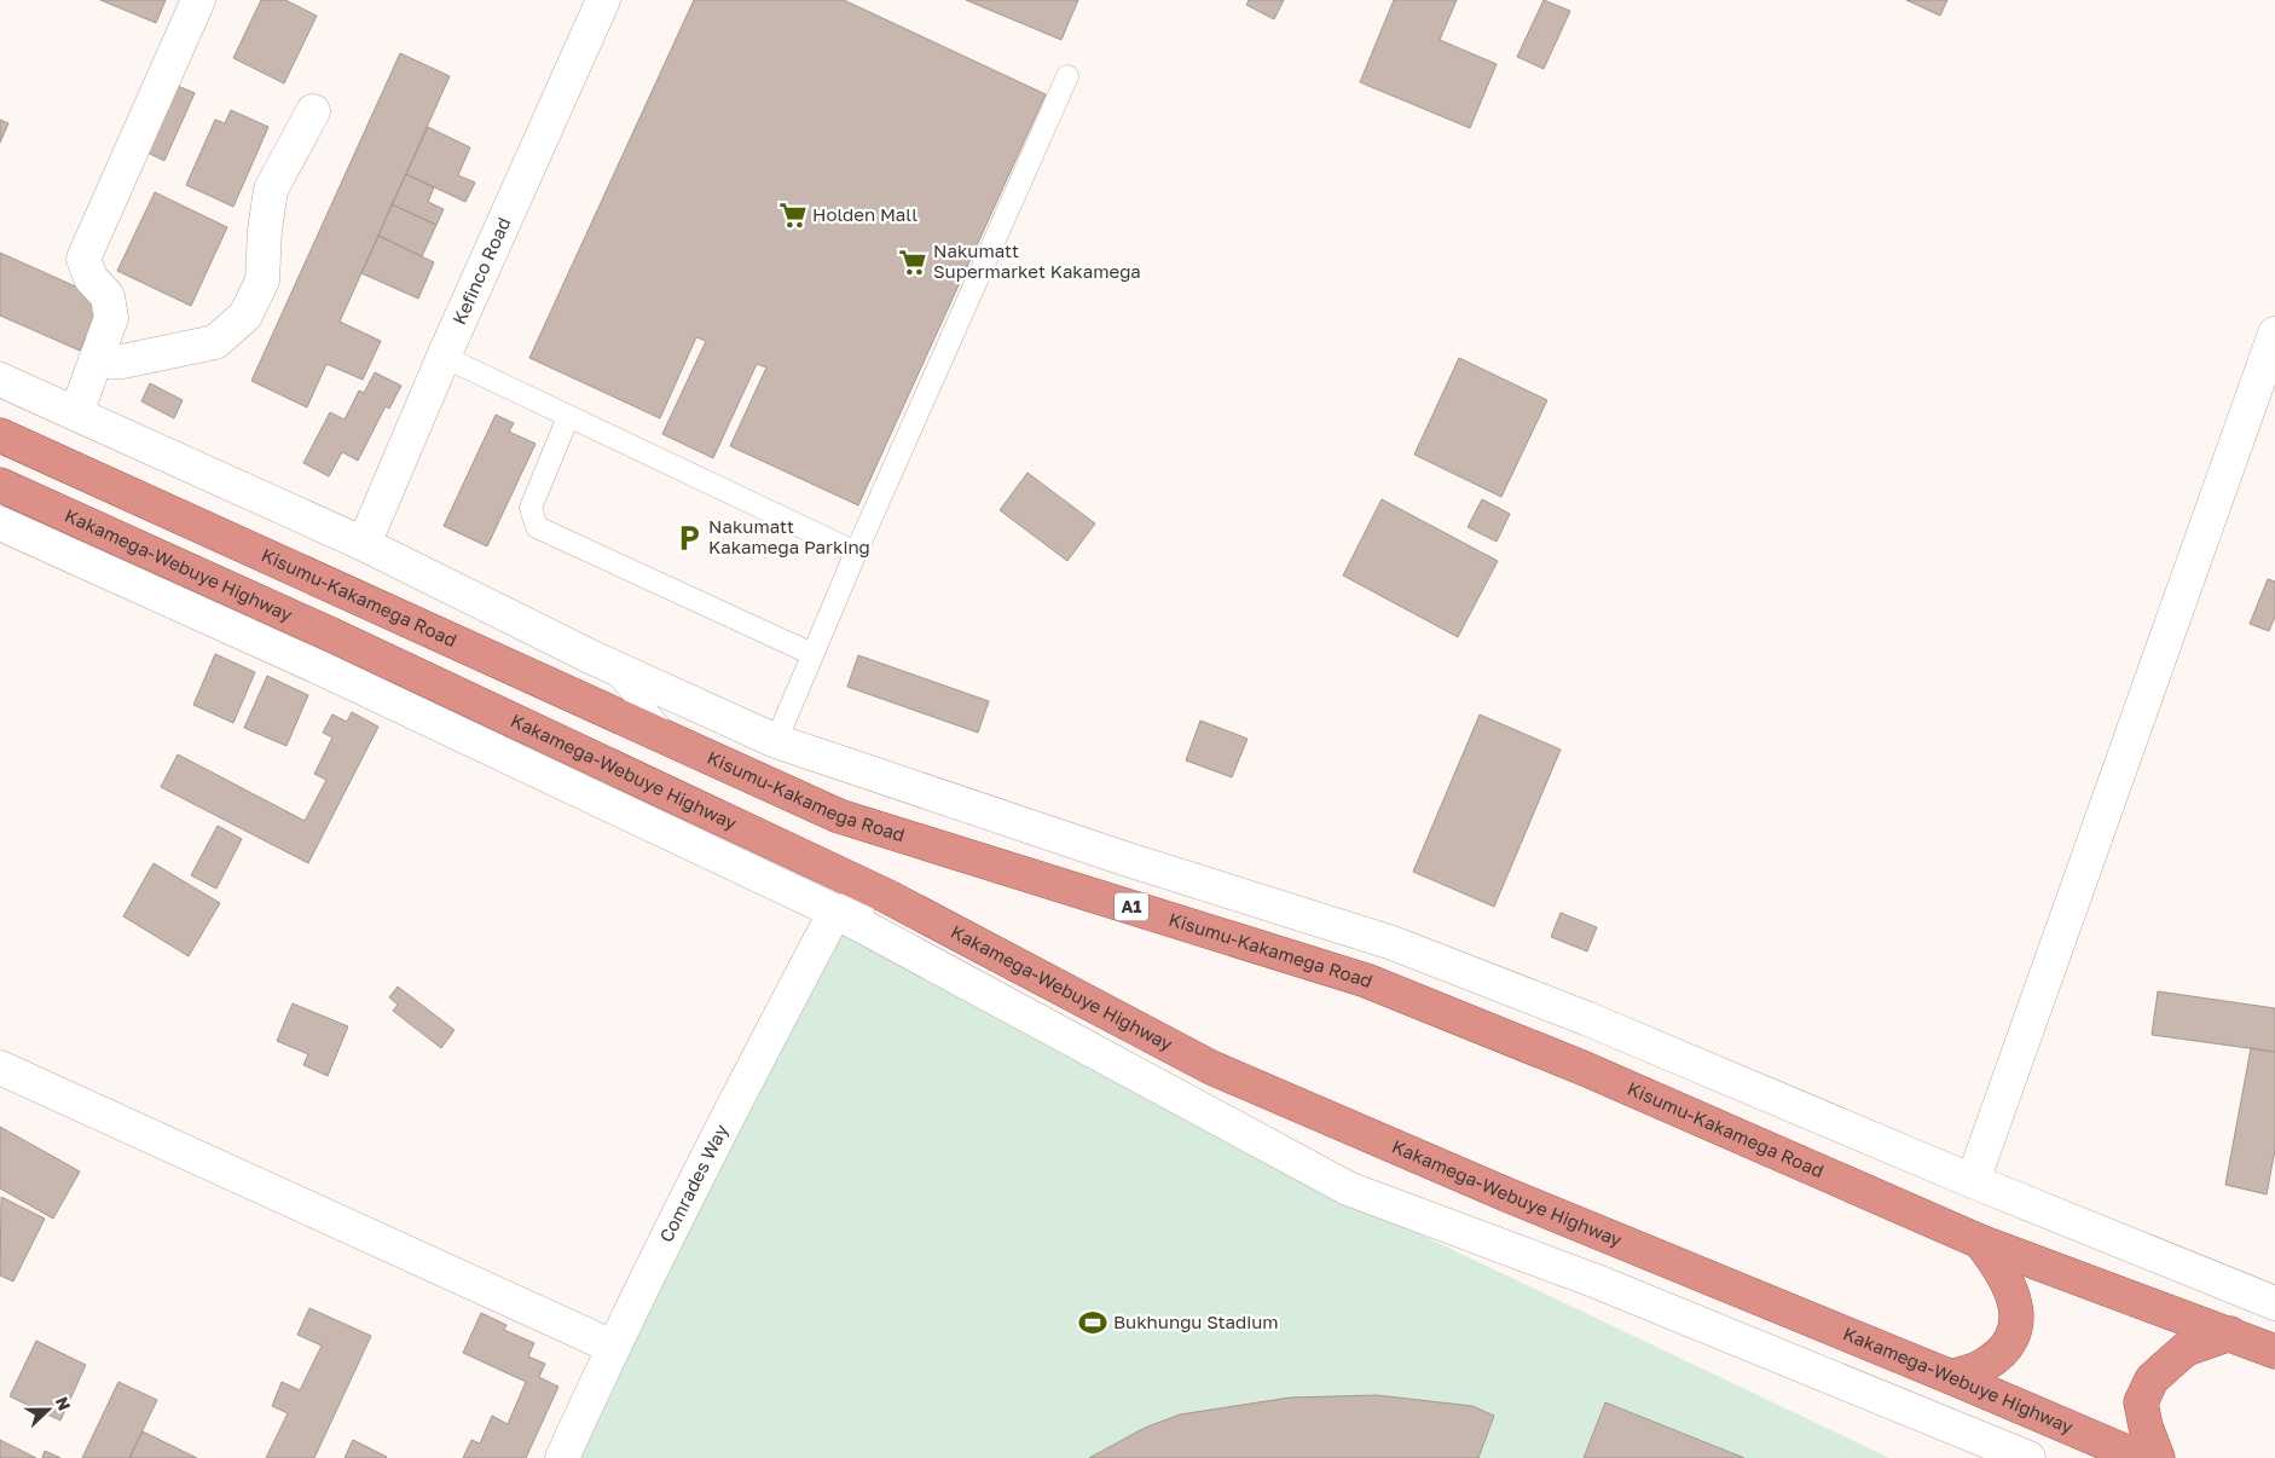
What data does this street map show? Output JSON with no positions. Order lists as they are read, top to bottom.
{
  "streets": {
    "highway": ["Kakamega-Webuye Highway", "Kisumu-Kakamega Road", "A1"],
    "street": ["Kefinco Road", "Comrades Way"]
  },
  "places": {
    "supermarket": ["Holden Mall", "Nakumatt Supermarket Kakamega"],
    "parking": ["Nakumatt Kakamega Parking"],
    "sports": ["Bukhungu Stadium"]
  },
  "north": "right"
}
